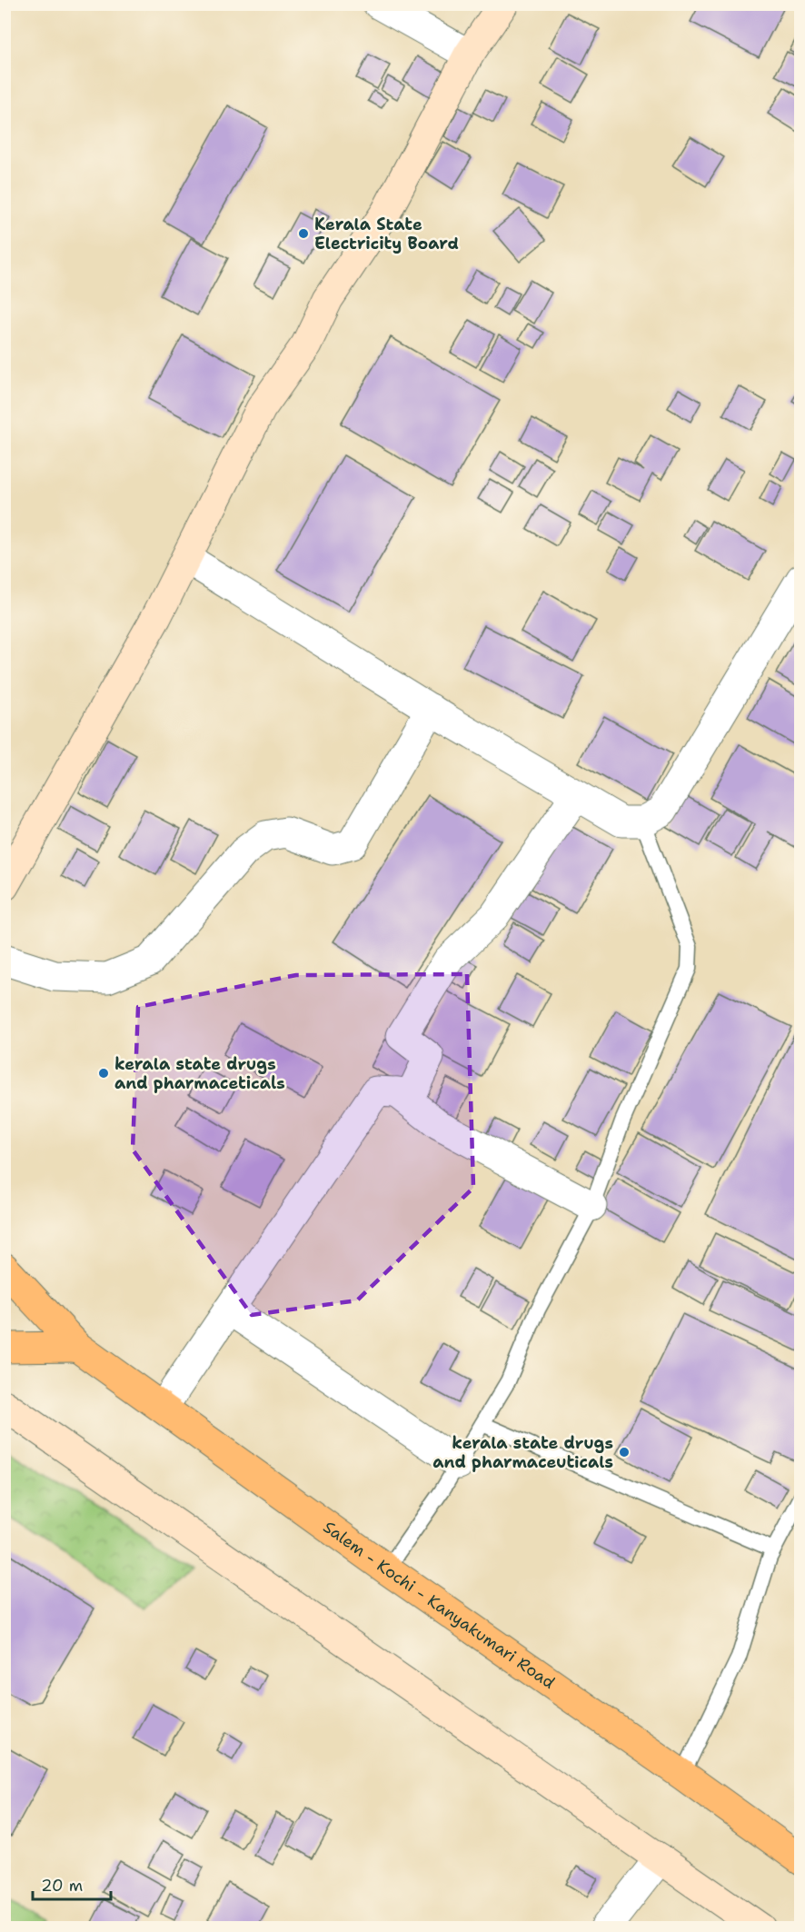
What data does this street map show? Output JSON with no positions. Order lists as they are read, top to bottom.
{
  "streets": {
    "highway": ["Salem - Kochi - Kanyakumari Road"]
  },
  "places": ["Kerala State Electricity Board", "kerala state drugs and pharmaceticals", "kerala state drugs and pharmaceuticals"],
  "scale_bar": "20 m"
}
